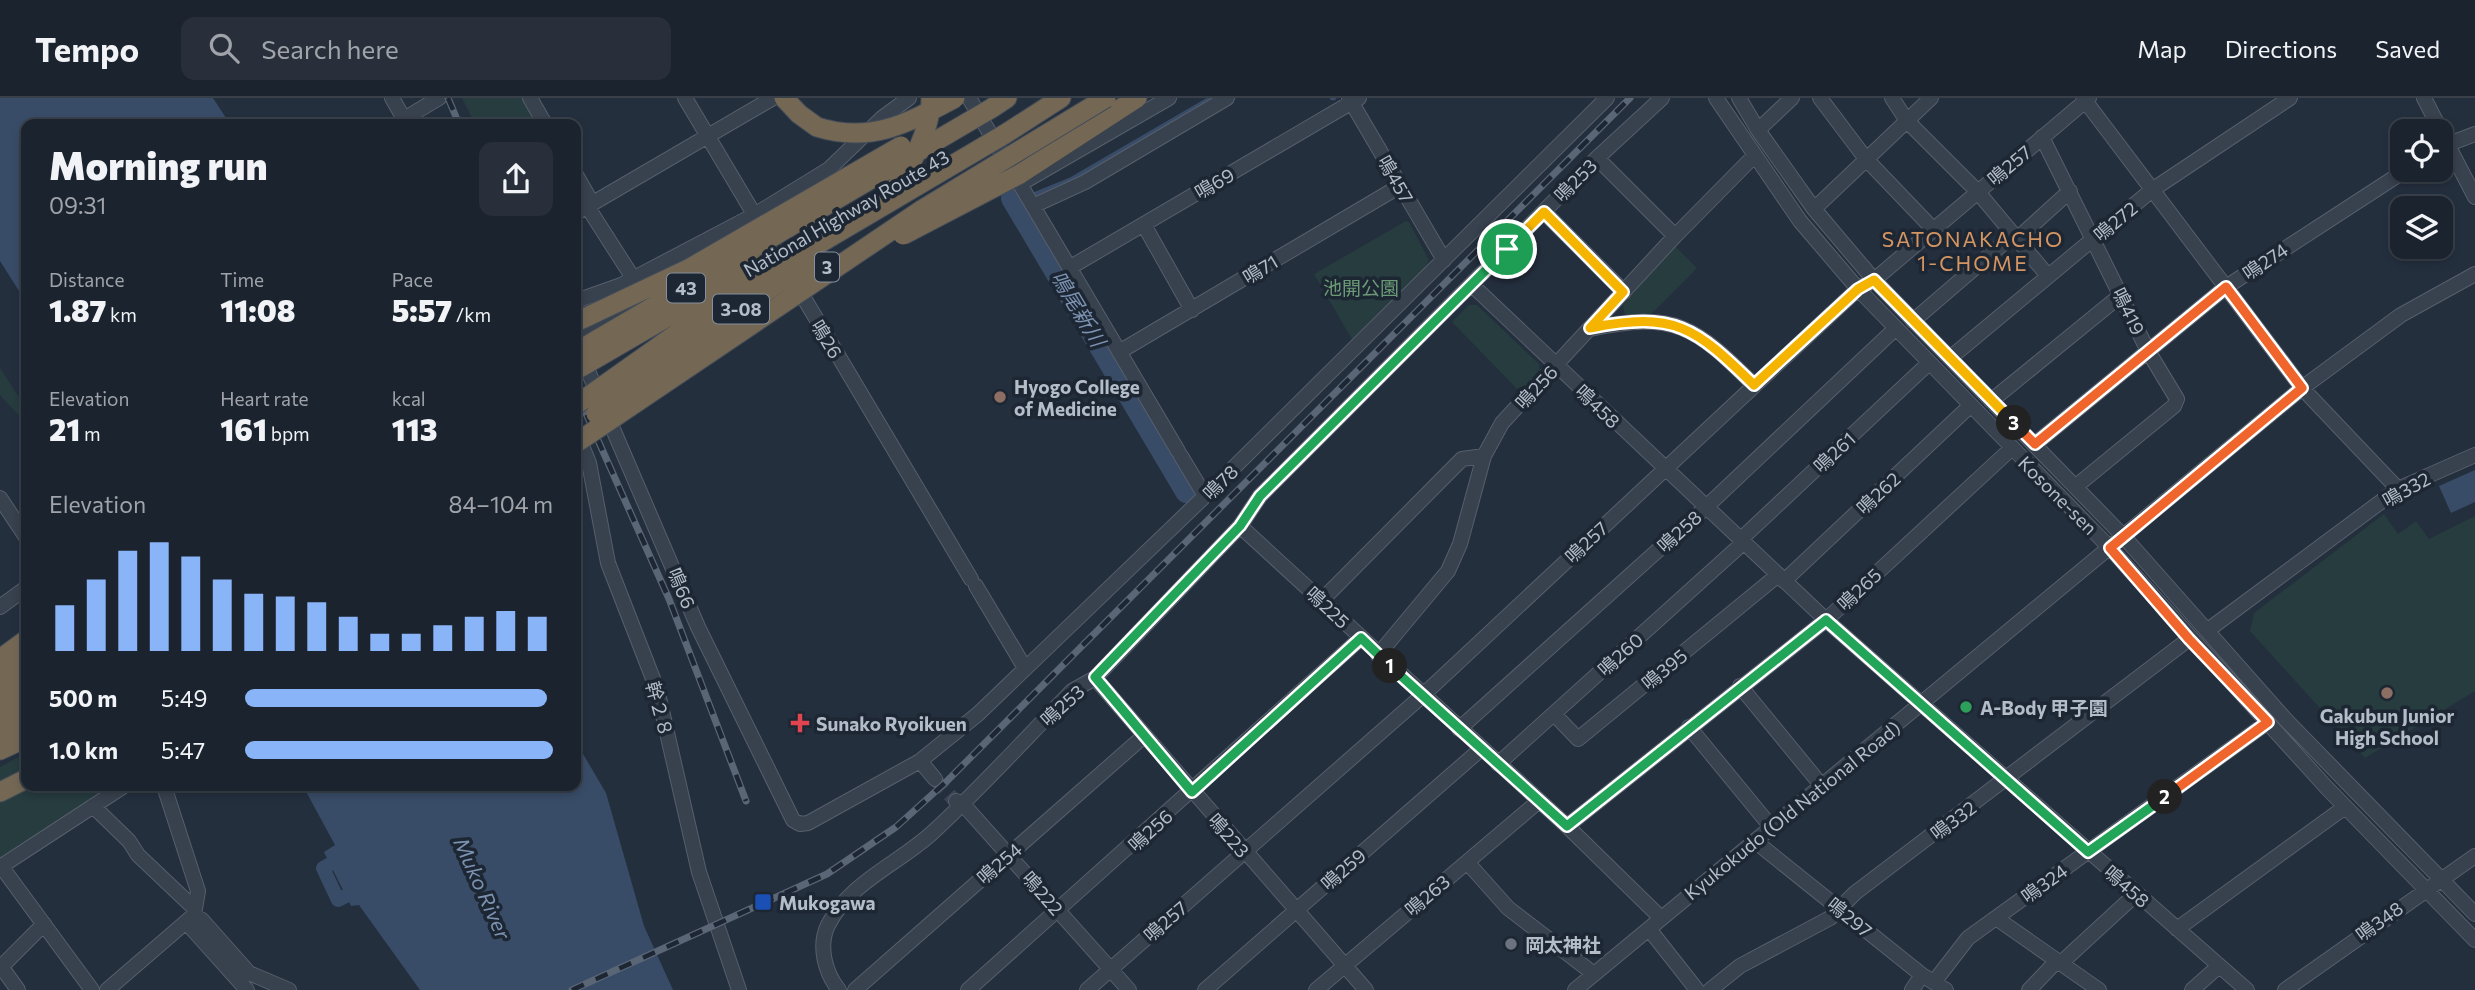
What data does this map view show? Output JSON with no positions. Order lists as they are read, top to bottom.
{
  "streets": {
    "highway": [
      "National Highway Route 43",
      "3",
      "43",
      "3-08"
    ],
    "street": [
      "鳴257",
      "鳴457",
      "鳴253",
      "鳴69",
      "鳴272",
      "鳴274",
      "鳴71",
      "鳴419",
      "鳴26",
      "鳴256",
      "鳴458",
      "鳴261",
      "鳴78",
      "鳴332",
      "鳴262",
      "Kosone-sen",
      "鳴258",
      "鳴66",
      "鳴265",
      "鳴225",
      "鳴260",
      "鳴395",
      "幹２８",
      "Kyukokudo (Old National Road)",
      "鳴223",
      "鳴254",
      "鳴259",
      "鳴324",
      "鳴222",
      "鳴263",
      "鳴297",
      "鳴348"
    ]
  },
  "crossings": [
    ["鳴257", "鳴419"],
    ["鳴257", "鳴458"],
    ["鳴257", "Kosone-sen"],
    ["鳴257", "鳴225"],
    ["鳴257", "鳴223"],
    ["鳴257", "鳴222"],
    ["鳴457", "鳴69"],
    ["鳴457", "鳴71"],
    ["鳴457", "鳴78"],
    ["鳴253", "鳴458"],
    ["鳴253", "鳴225"],
    ["鳴253", "鳴223"],
    ["鳴253", "鳴222"],
    ["鳴272", "鳴419"],
    ["鳴272", "Kosone-sen"],
    ["鳴274", "鳴419"],
    ["鳴274", "Kosone-sen"],
    ["3", "鳴26"],
    ["鳴419", "Kosone-sen"],
    ["鳴26", "鳴78"],
    ["鳴256", "鳴458"],
    ["鳴256", "Kosone-sen"],
    ["鳴256", "鳴225"],
    ["鳴256", "鳴223"],
    ["鳴256", "鳴222"],
    ["鳴458", "鳴261"],
    ["鳴458", "鳴332"],
    ["鳴458", "鳴262"],
    ["鳴458", "鳴258"],
    ["鳴458", "鳴265"],
    ["鳴458", "鳴260"],
    ["鳴458", "鳴395"],
    ["鳴458", "Kyukokudo (Old National Road)"],
    ["鳴458", "鳴324"],
    ["鳴261", "Kosone-sen"],
    ["鳴261", "鳴260"],
    ["鳴78", "鳴66"],
    ["鳴332", "Kosone-sen"],
    ["鳴332", "鳴297"],
    ["鳴262", "Kosone-sen"],
    ["鳴262", "鳴395"],
    ["Kosone-sen", "鳴258"],
    ["Kosone-sen", "鳴265"],
    ["Kosone-sen", "Kyukokudo (Old National Road)"],
    ["Kosone-sen", "鳴324"],
    ["Kosone-sen", "鳴348"],
    ["鳴258", "鳴225"],
    ["鳴265", "鳴225"],
    ["鳴225", "鳴260"],
    ["鳴225", "Kyukokudo (Old National Road)"],
    ["鳴225", "鳴259"],
    ["鳴225", "鳴263"],
    ["鳴260", "鳴395"],
    ["Kyukokudo (Old National Road)", "鳴297"],
    ["鳴223", "鳴254"],
    ["鳴223", "鳴259"],
    ["鳴223", "鳴263"],
    ["鳴254", "鳴222"],
    ["鳴324", "鳴297"]
  ],
  "districts": ["SATONAKACHO 1-CHOME"],
  "water": ["鳴尾新川", "Muko River"],
  "parks": ["池開公園"],
  "places": {
    "other": [
      "Hyogo College of Medicine",
      "Gakubun Junior High School",
      "A-Body 甲子園",
      "岡太神社"
    ],
    "health": ["Sunako Ryoikuen"],
    "transit": ["Mukogawa"]
  },
  "page": {
    "header": "Tempo",
    "search": "Search here",
    "nav": ["Map", "Directions", "Saved"],
    "heading": ["Morning run", "09:31"],
    "stats": [
      ["Distance", "1.87 km"],
      ["Time", "11:08"],
      ["Pace", "5:57 /km"],
      ["Elevation", "21 m"],
      ["Heart rate", "161 bpm"],
      ["kcal", "113"]
    ],
    "pins": ["3", "1", "2"],
    "chart": ["Elevation", "84–104 m"],
    "list": [
      {
        "name": "500 m",
        "note": "5:49"
      },
      {
        "name": "1.0 km",
        "note": "5:47"
      }
    ]
  }
}
